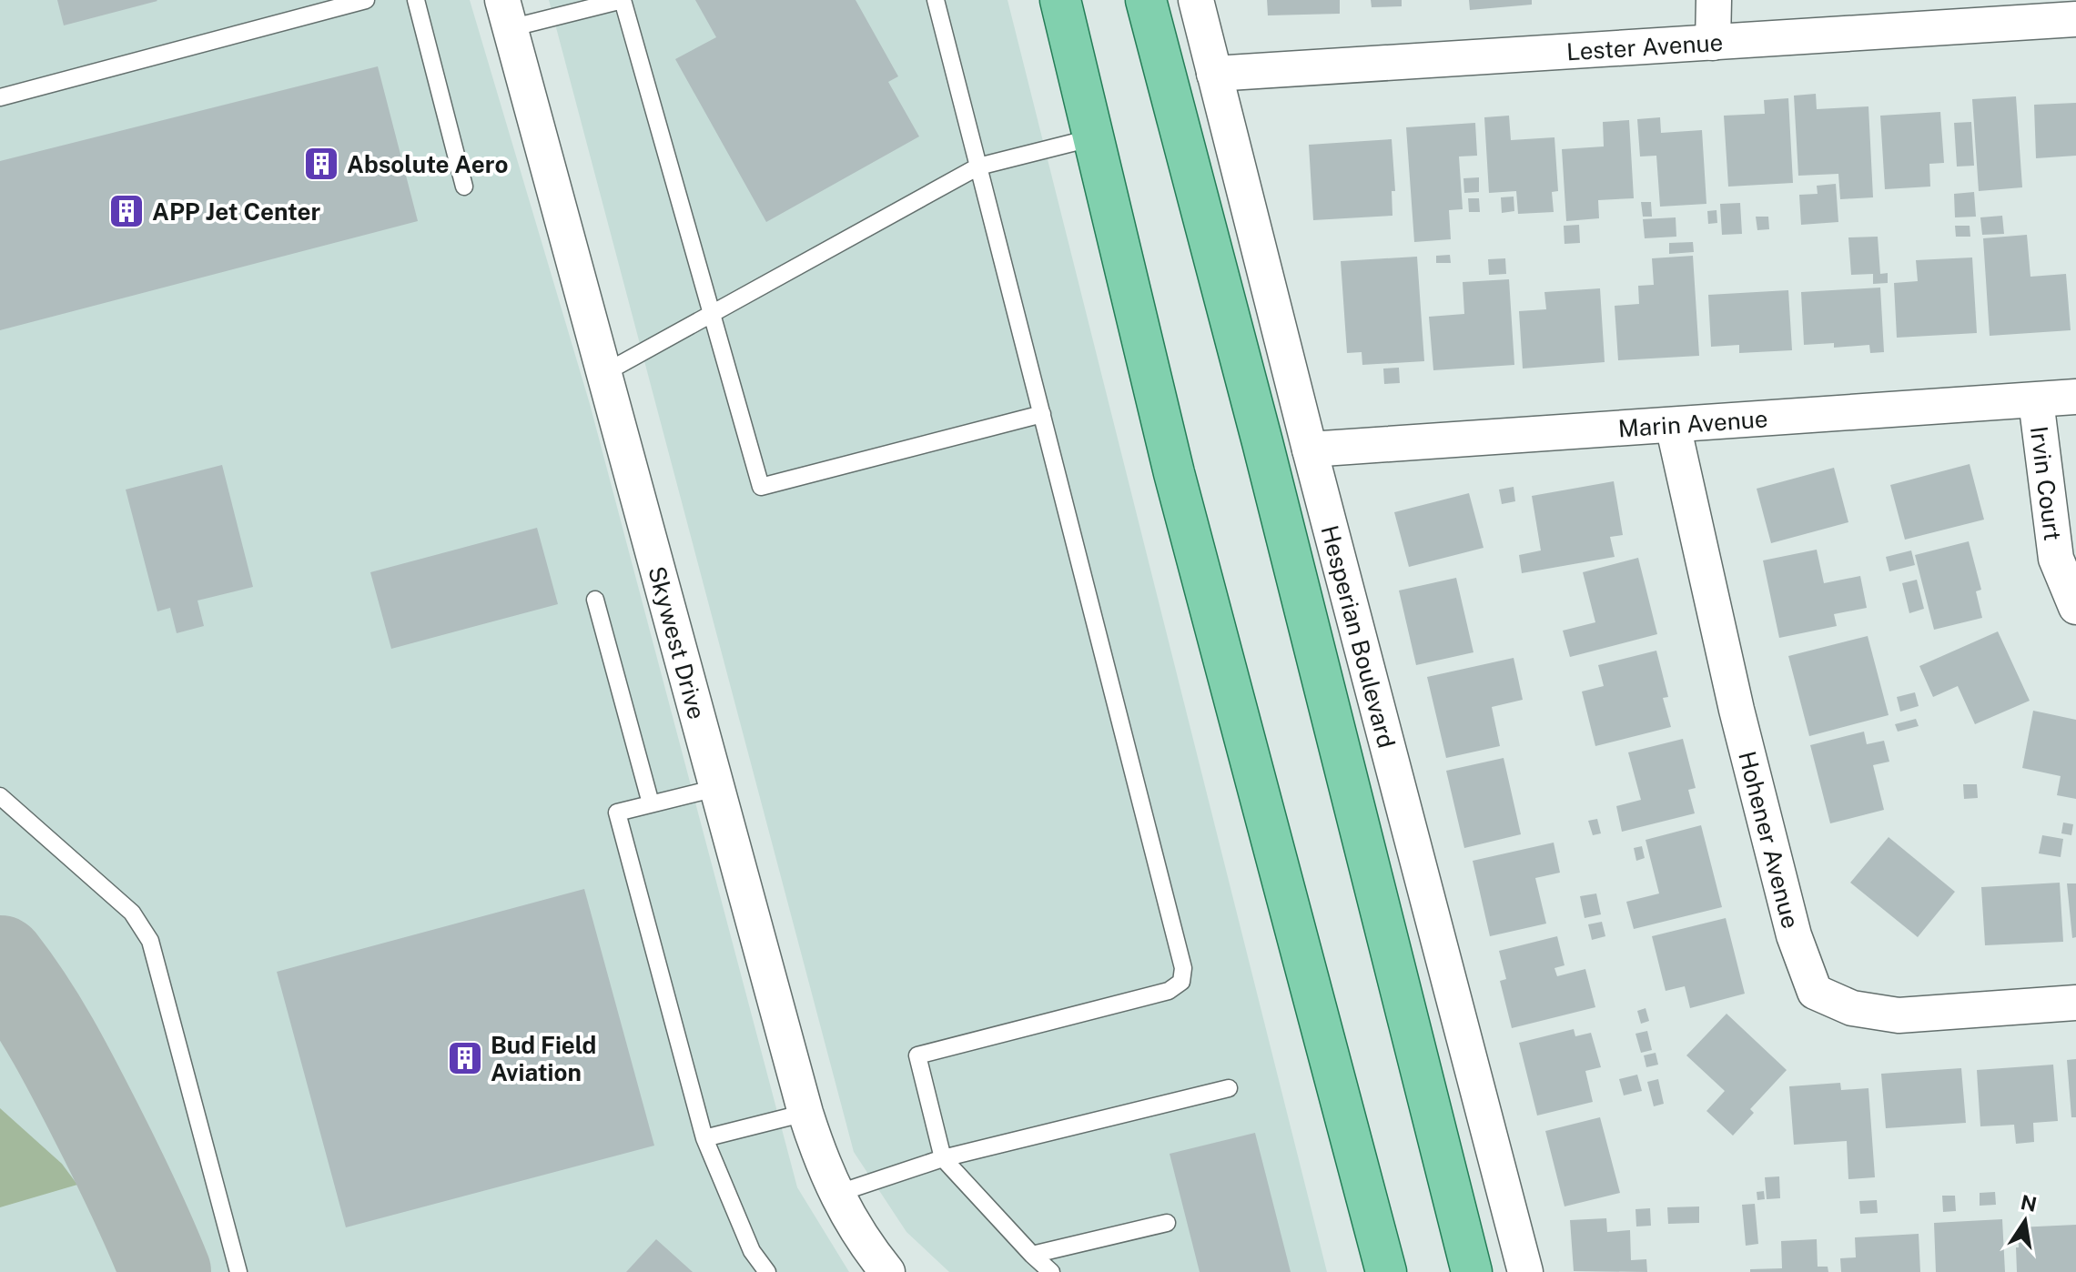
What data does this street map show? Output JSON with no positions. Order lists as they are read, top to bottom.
{
  "streets": {
    "main road": ["Hesperian Boulevard"],
    "street": [
      "Lester Avenue",
      "Marin Avenue",
      "Irvin Court",
      "Skywest Drive",
      "Hohener Avenue"
    ]
  },
  "crossings": [
    ["Lester Avenue", "Hesperian Boulevard"],
    ["Marin Avenue", "Irvin Court"],
    ["Marin Avenue", "Hesperian Boulevard"],
    ["Marin Avenue", "Hohener Avenue"]
  ],
  "places": {
    "building": ["Absolute Aero", "APP Jet Center", "Bud Field Aviation"]
  },
  "north": "top"
}
